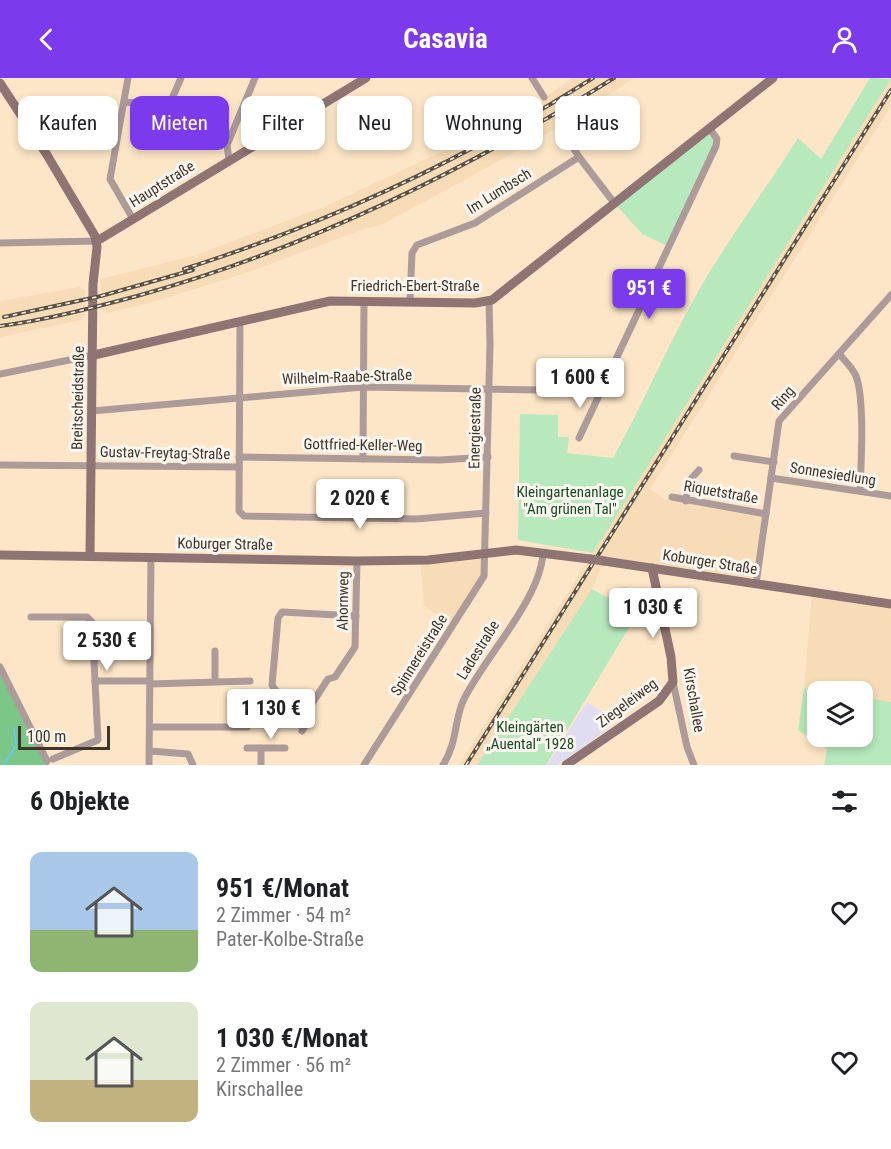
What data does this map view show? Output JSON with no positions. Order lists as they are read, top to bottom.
{
  "streets": {
    "main road": [
      "Hauptstraße",
      "Friedrich-Ebert-Straße",
      "Breitscheidstraße",
      "Koburger Straße",
      "Kirschallee",
      "Ziegeleiweg"
    ],
    "street": [
      "Im Lumbsch",
      "Wilhelm-Raabe-Straße",
      "Ring",
      "Energiestraße",
      "Gottfried-Keller-Weg",
      "Gustav-Freytag-Straße",
      "Sonnesiedlung",
      "Riquetstraße",
      "Ahornweg",
      "Ladestraße",
      "Spinnereistraße"
    ]
  },
  "crossings": [
    ["Hauptstraße", "Breitscheidstraße"],
    ["Im Lumbsch", "Friedrich-Ebert-Straße"],
    ["Friedrich-Ebert-Straße", "Breitscheidstraße"],
    ["Friedrich-Ebert-Straße", "Energiestraße"],
    ["Wilhelm-Raabe-Straße", "Breitscheidstraße"],
    ["Wilhelm-Raabe-Straße", "Energiestraße"],
    ["Breitscheidstraße", "Gustav-Freytag-Straße"],
    ["Breitscheidstraße", "Koburger Straße"],
    ["Ring", "Sonnesiedlung"],
    ["Ring", "Riquetstraße"],
    ["Ring", "Koburger Straße"],
    ["Energiestraße", "Gottfried-Keller-Weg"],
    ["Energiestraße", "Koburger Straße"],
    ["Energiestraße", "Spinnereistraße"],
    ["Koburger Straße", "Ahornweg"],
    ["Koburger Straße", "Ladestraße"],
    ["Koburger Straße", "Spinnereistraße"],
    ["Koburger Straße", "Kirschallee"],
    ["Kirschallee", "Ziegeleiweg"]
  ],
  "parks": ["Kleingartenanlage \"Am grünen Tal\"", "Kleingärten „Auental“ 1928"],
  "scale_bar": "100 m",
  "page": {
    "header": "Casavia",
    "chip": [
      "Kaufen",
      "Mieten",
      "Filter",
      "Neu",
      "Wohnung",
      "Haus"
    ],
    "price": [
      "951 €",
      "1 600 €",
      "2 020 €",
      "1 030 €",
      "2 530 €",
      "1 130 €"
    ],
    "scale": "100 m",
    "heading": "6 Objekte",
    "list": [
      {
        "name": "951 €/Monat",
        "note": "2 Zimmer · 54 m² · Pater-Kolbe-Straße"
      },
      {
        "name": "1 030 €/Monat",
        "note": "2 Zimmer · 56 m² · Kirschallee"
      }
    ]
  }
}
